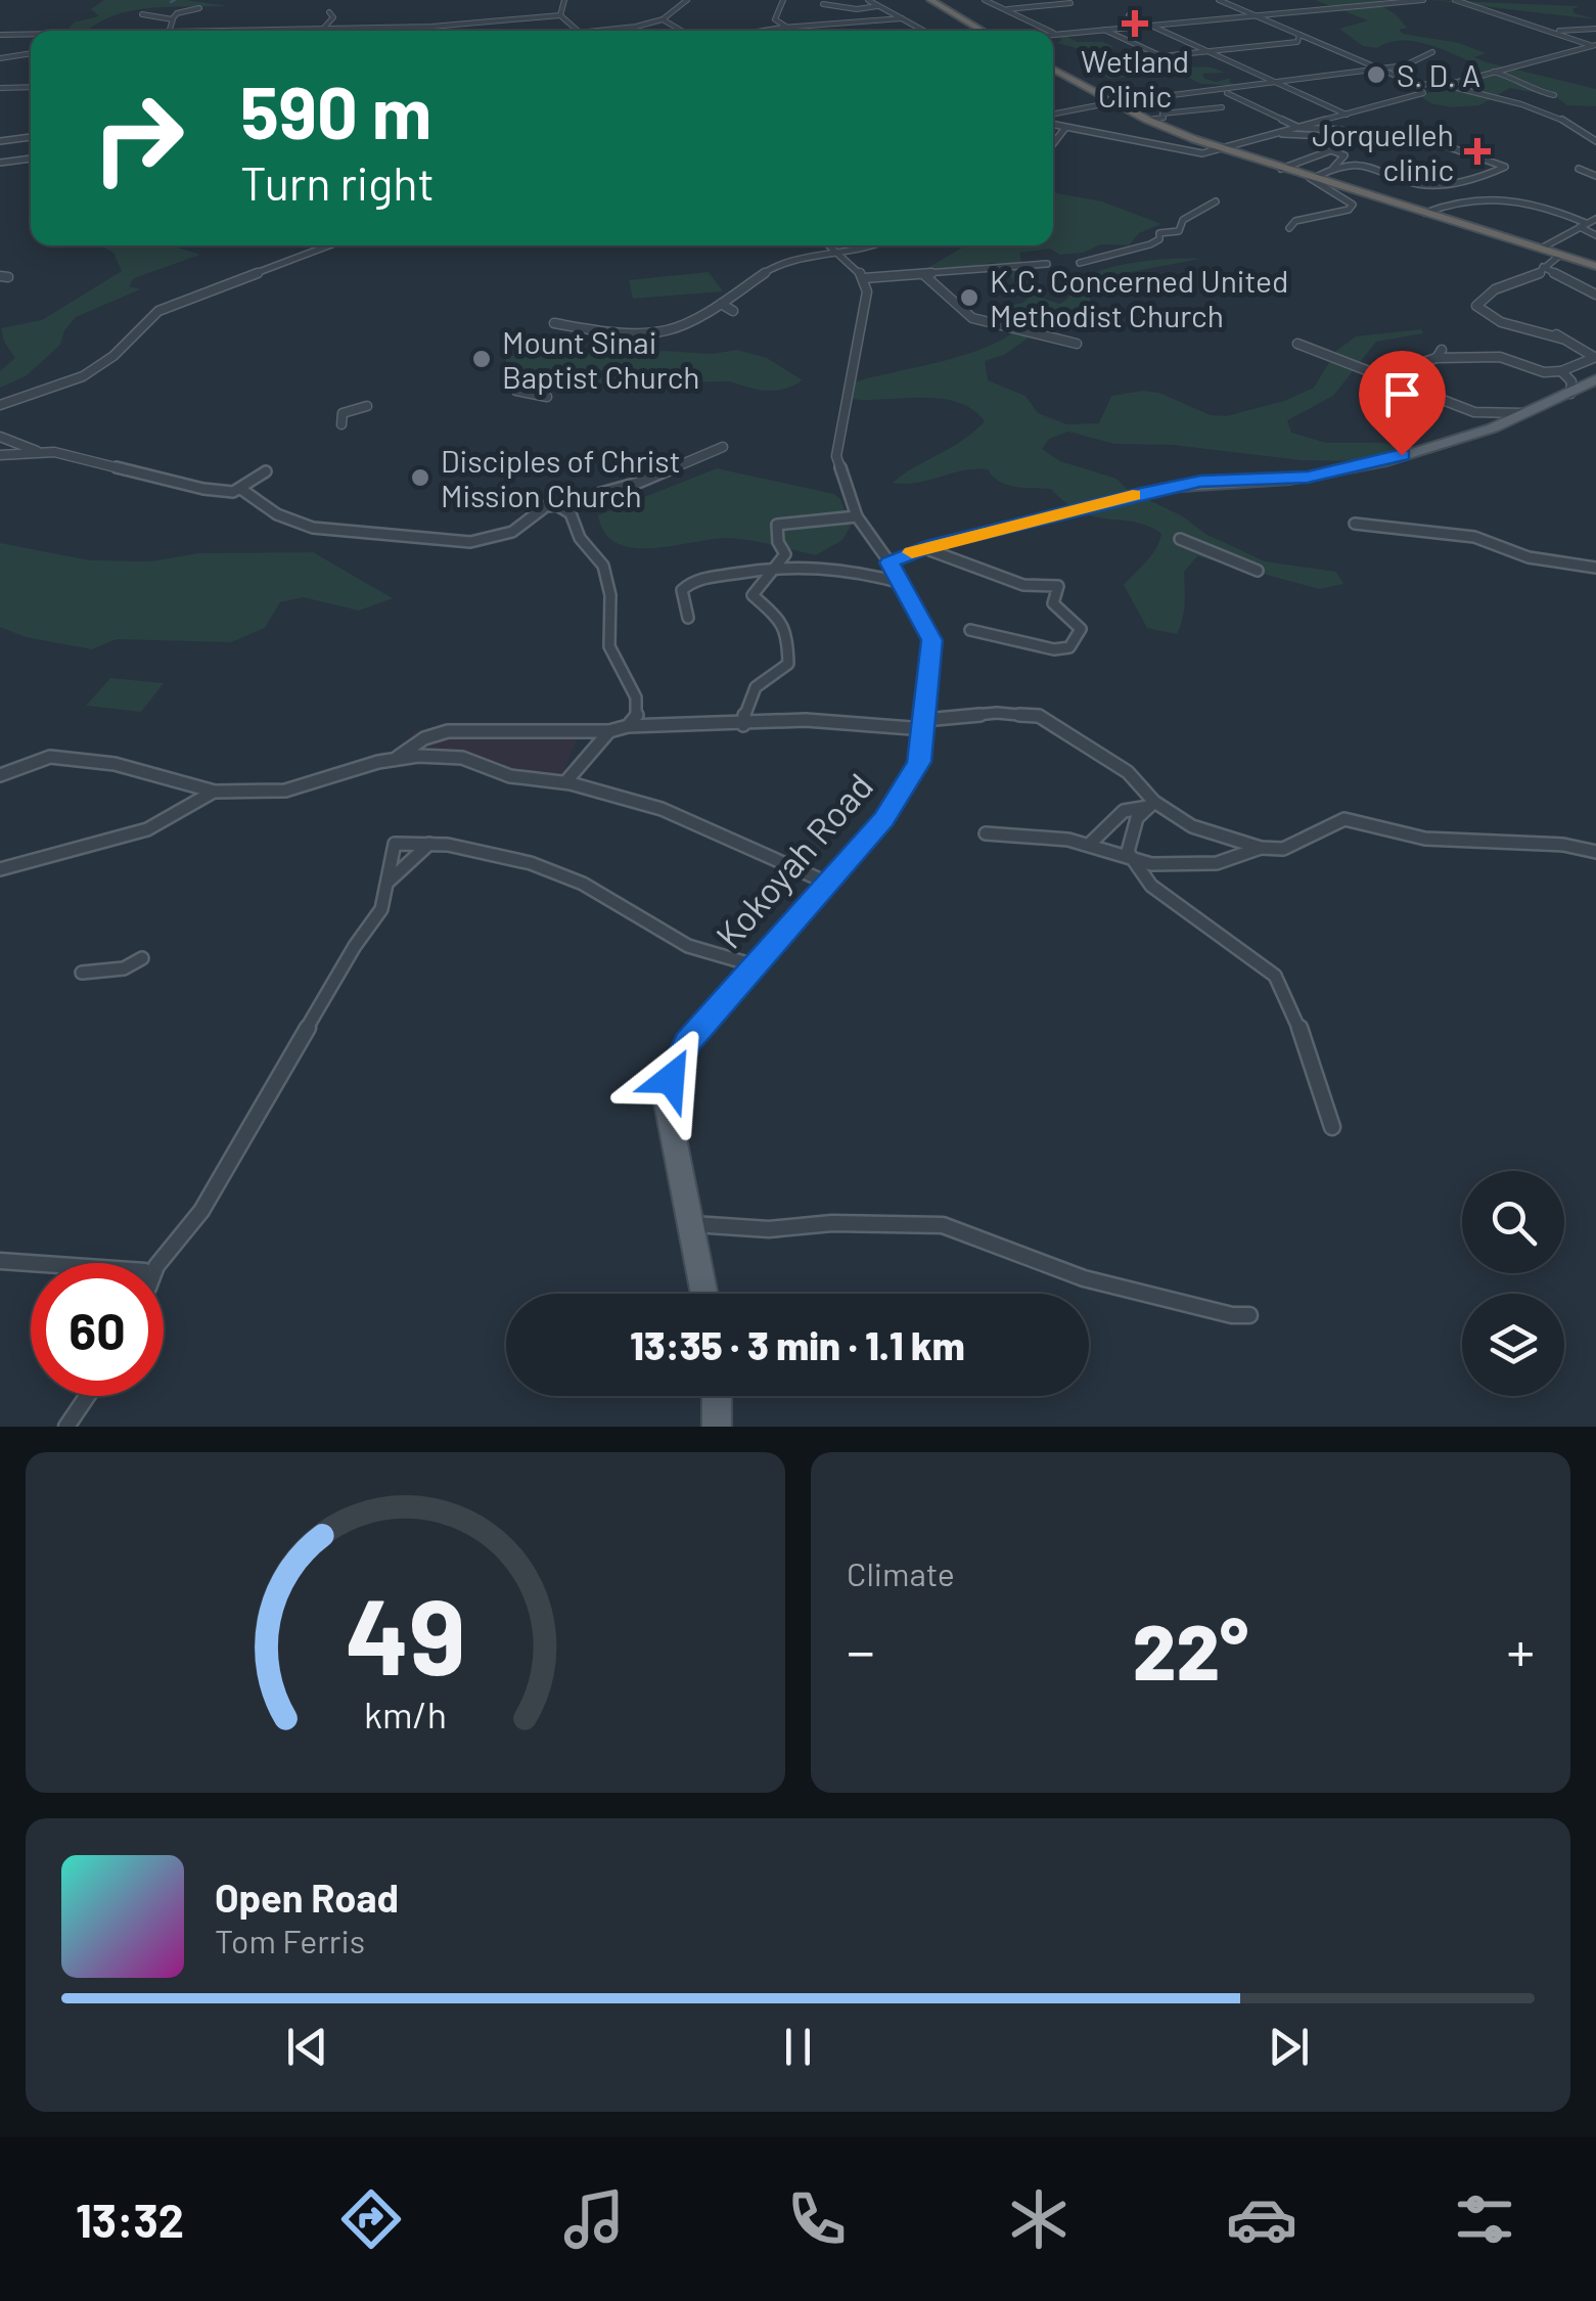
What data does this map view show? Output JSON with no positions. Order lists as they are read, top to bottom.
{
  "streets": {
    "main road": ["Kokoyah Road"]
  },
  "places": {
    "health": ["Wetland Clinic", "Jorquelleh clinic"],
    "other": [
      "S. D. A",
      "K.C. Concerned United Methodist Church",
      "Mount Sinai Baptist Church",
      "Disciples of Christ Mission Church"
    ]
  },
  "page": {
    "turn": ["590 m", "Turn right"],
    "limit": "60",
    "trip": "13:35 · 3 min · 1.1 km",
    "tile": "Climate",
    "heat": ["−", "22°", "+"],
    "song": ["Open Road", "Tom Ferris"],
    "tabs": "13:32",
    "gauge": ["49", "km/h"]
  }
}
